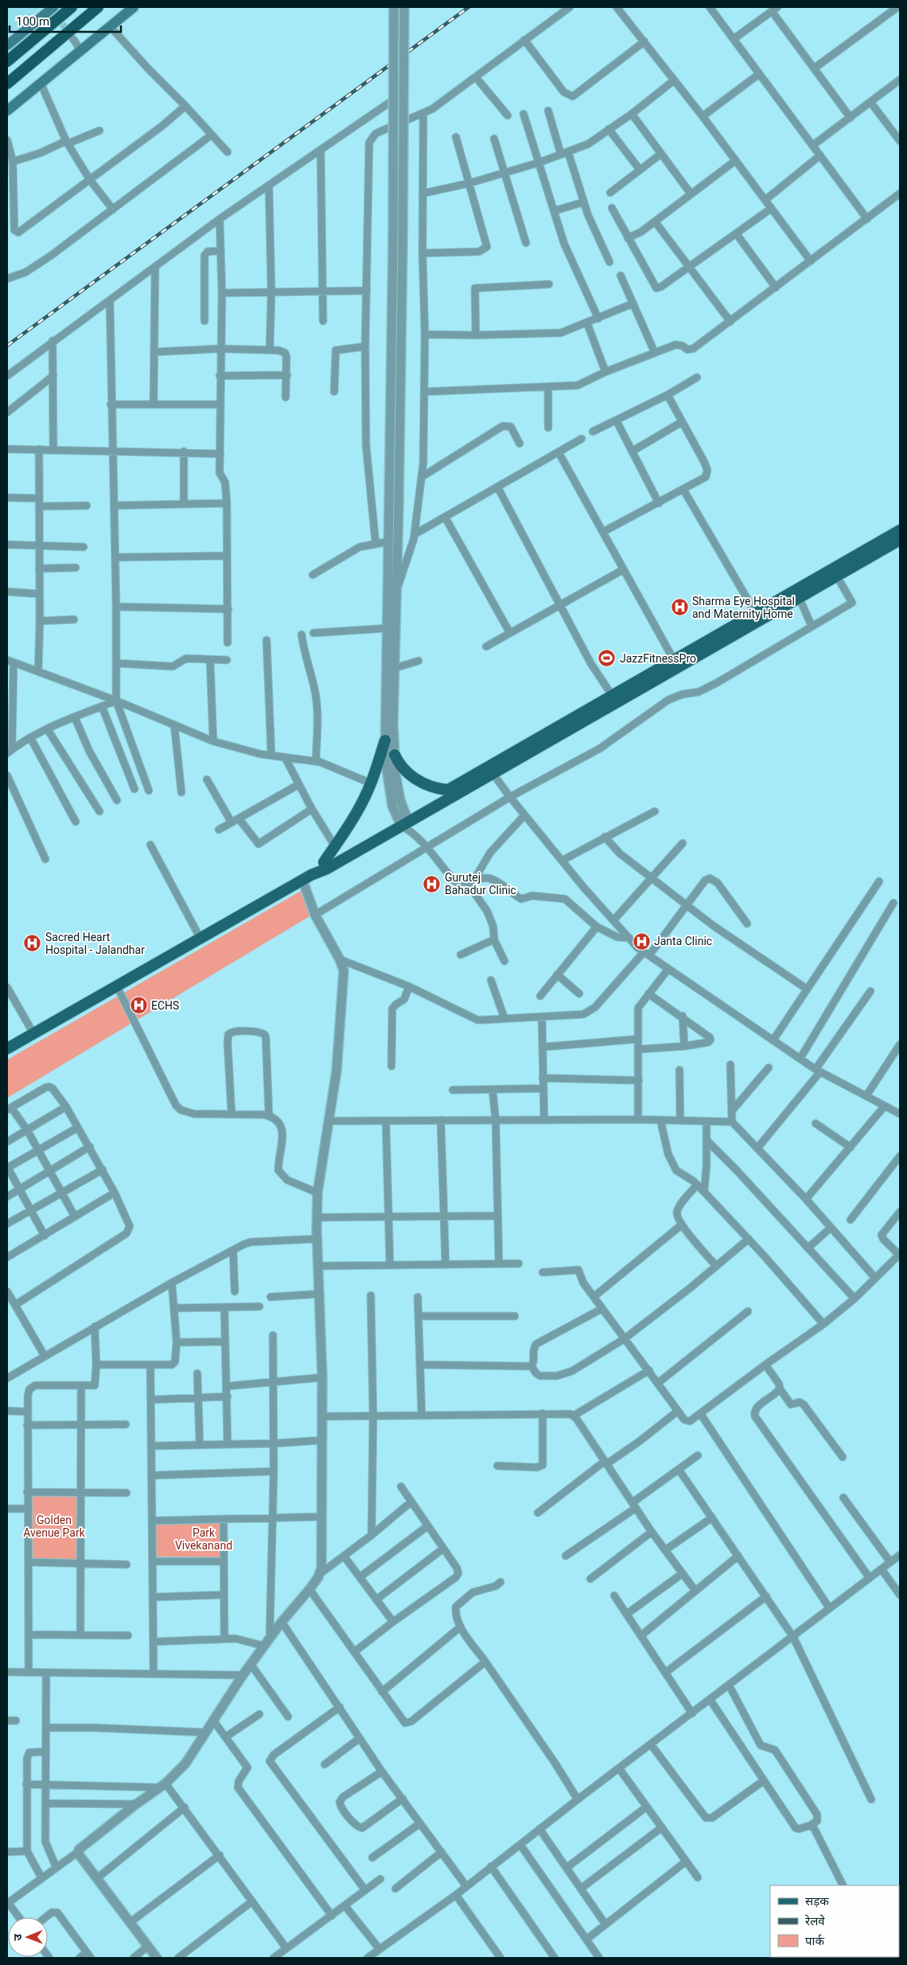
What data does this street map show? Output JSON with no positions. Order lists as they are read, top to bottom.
{
  "parks": ["Golden Avenue Park", "Park Vivekanand"],
  "places": {
    "hospital": [
      "Sharma Eye Hospital and Maternity Home",
      "Gurutej Bahadur Clinic",
      "Janta Clinic",
      "Sacred Heart Hospital - Jalandhar",
      "ECHS"
    ],
    "sports": ["JazzFitnessPro"]
  },
  "legend": ["सड़क", "रेलवे", "पार्क"],
  "scale_bar": "100 m",
  "north": "left"
}
